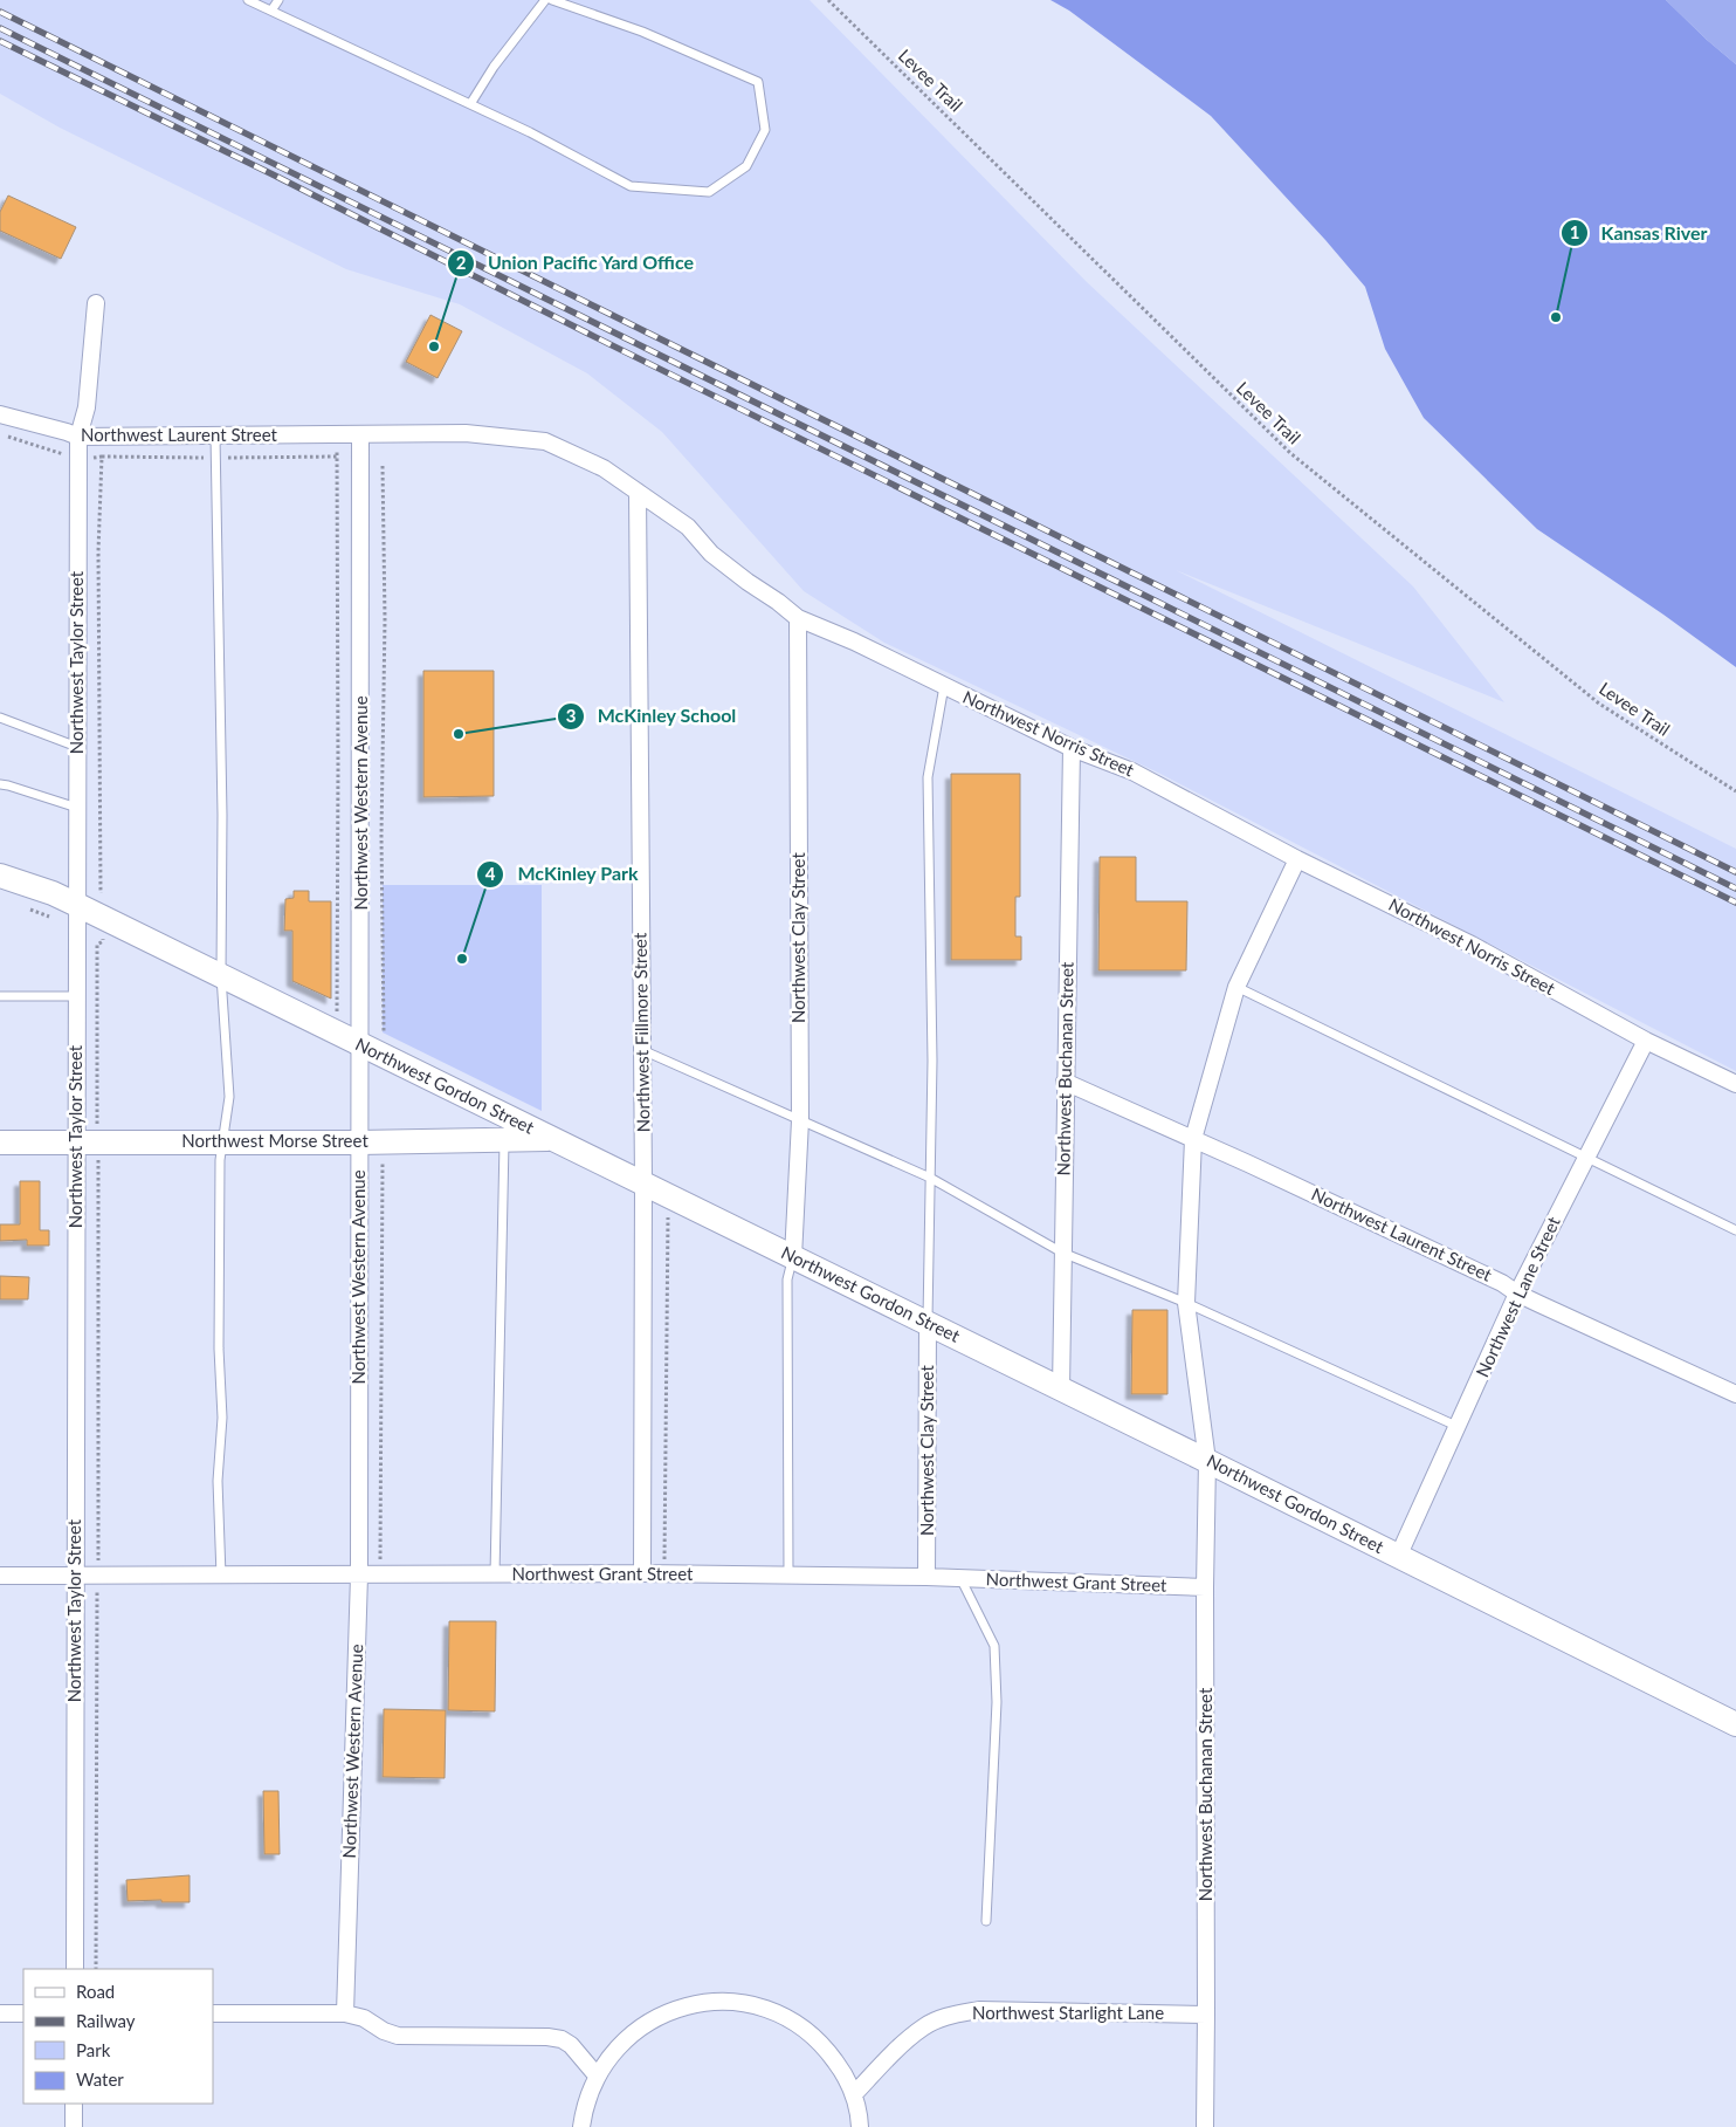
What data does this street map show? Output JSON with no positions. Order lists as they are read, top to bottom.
{
  "streets": {
    "main road": ["Northwest Gordon Street", "Northwest Morse Street"],
    "street": [
      "Northwest Laurent Street",
      "Northwest Taylor Street",
      "Northwest Norris Street",
      "Northwest Western Avenue",
      "Northwest Clay Street",
      "Northwest Fillmore Street",
      "Northwest Buchanan Street",
      "Northwest Lane Street",
      "Northwest Grant Street",
      "Northwest Starlight Lane"
    ],
    "path": ["Levee Trail"]
  },
  "crossings": [
    ["Northwest Laurent Street", "Northwest Taylor Street"],
    ["Northwest Laurent Street", "Northwest Norris Street"],
    ["Northwest Laurent Street", "Northwest Western Avenue"],
    ["Northwest Laurent Street", "Northwest Buchanan Street"],
    ["Northwest Laurent Street", "Northwest Lane Street"],
    ["Northwest Taylor Street", "Northwest Gordon Street"],
    ["Northwest Taylor Street", "Northwest Morse Street"],
    ["Northwest Taylor Street", "Northwest Grant Street"],
    ["Northwest Norris Street", "Northwest Western Avenue"],
    ["Northwest Norris Street", "Northwest Clay Street"],
    ["Northwest Norris Street", "Northwest Fillmore Street"],
    ["Northwest Norris Street", "Northwest Buchanan Street"],
    ["Northwest Norris Street", "Northwest Lane Street"],
    ["Northwest Western Avenue", "Northwest Gordon Street"],
    ["Northwest Western Avenue", "Northwest Morse Street"],
    ["Northwest Western Avenue", "Northwest Grant Street"],
    ["Northwest Clay Street", "Northwest Gordon Street"],
    ["Northwest Clay Street", "Northwest Grant Street"],
    ["Northwest Fillmore Street", "Northwest Gordon Street"],
    ["Northwest Fillmore Street", "Northwest Grant Street"],
    ["Northwest Buchanan Street", "Northwest Gordon Street"],
    ["Northwest Buchanan Street", "Northwest Grant Street"],
    ["Northwest Buchanan Street", "Northwest Starlight Lane"],
    ["Northwest Gordon Street", "Northwest Morse Street"],
    ["Northwest Gordon Street", "Northwest Lane Street"]
  ],
  "places": [
    "Kansas River",
    "Union Pacific Yard Office",
    "McKinley School",
    "McKinley Park"
  ],
  "legend": [
    "Road",
    "Railway",
    "Park",
    "Water"
  ]
}
